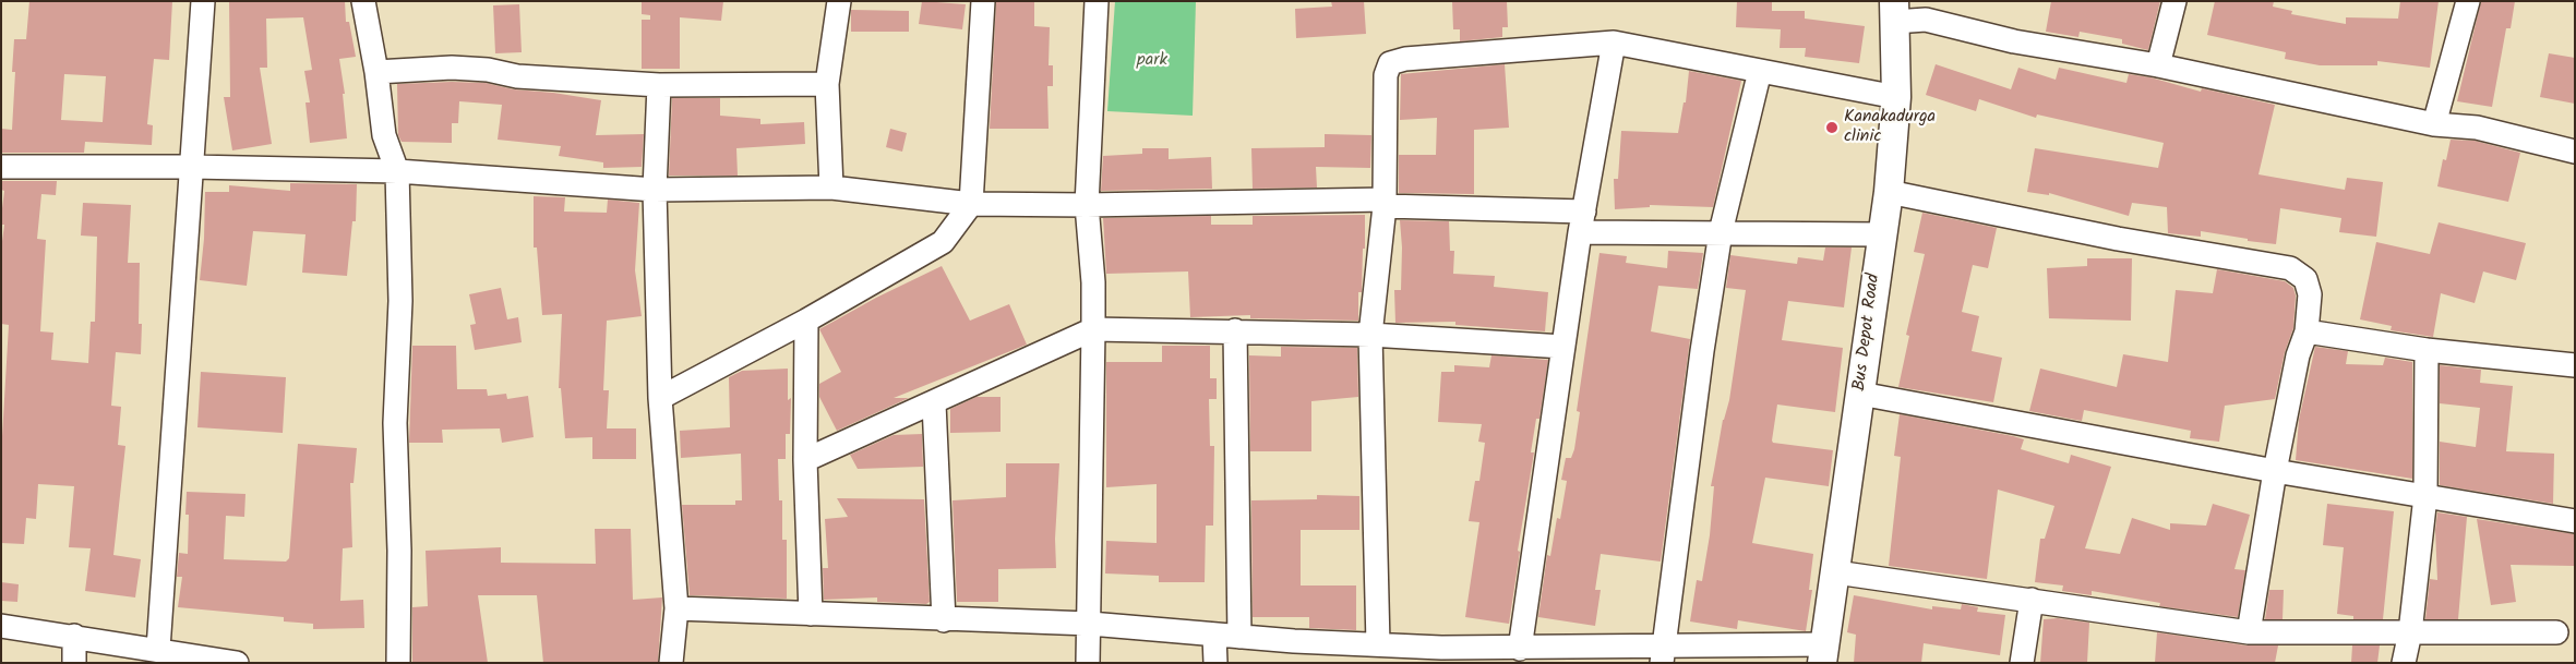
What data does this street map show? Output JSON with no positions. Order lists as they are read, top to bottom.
{
  "streets": {
    "street": ["Bus Depot Road"]
  },
  "parks": ["park"],
  "places": ["Kanakadurga clinic"]
}
